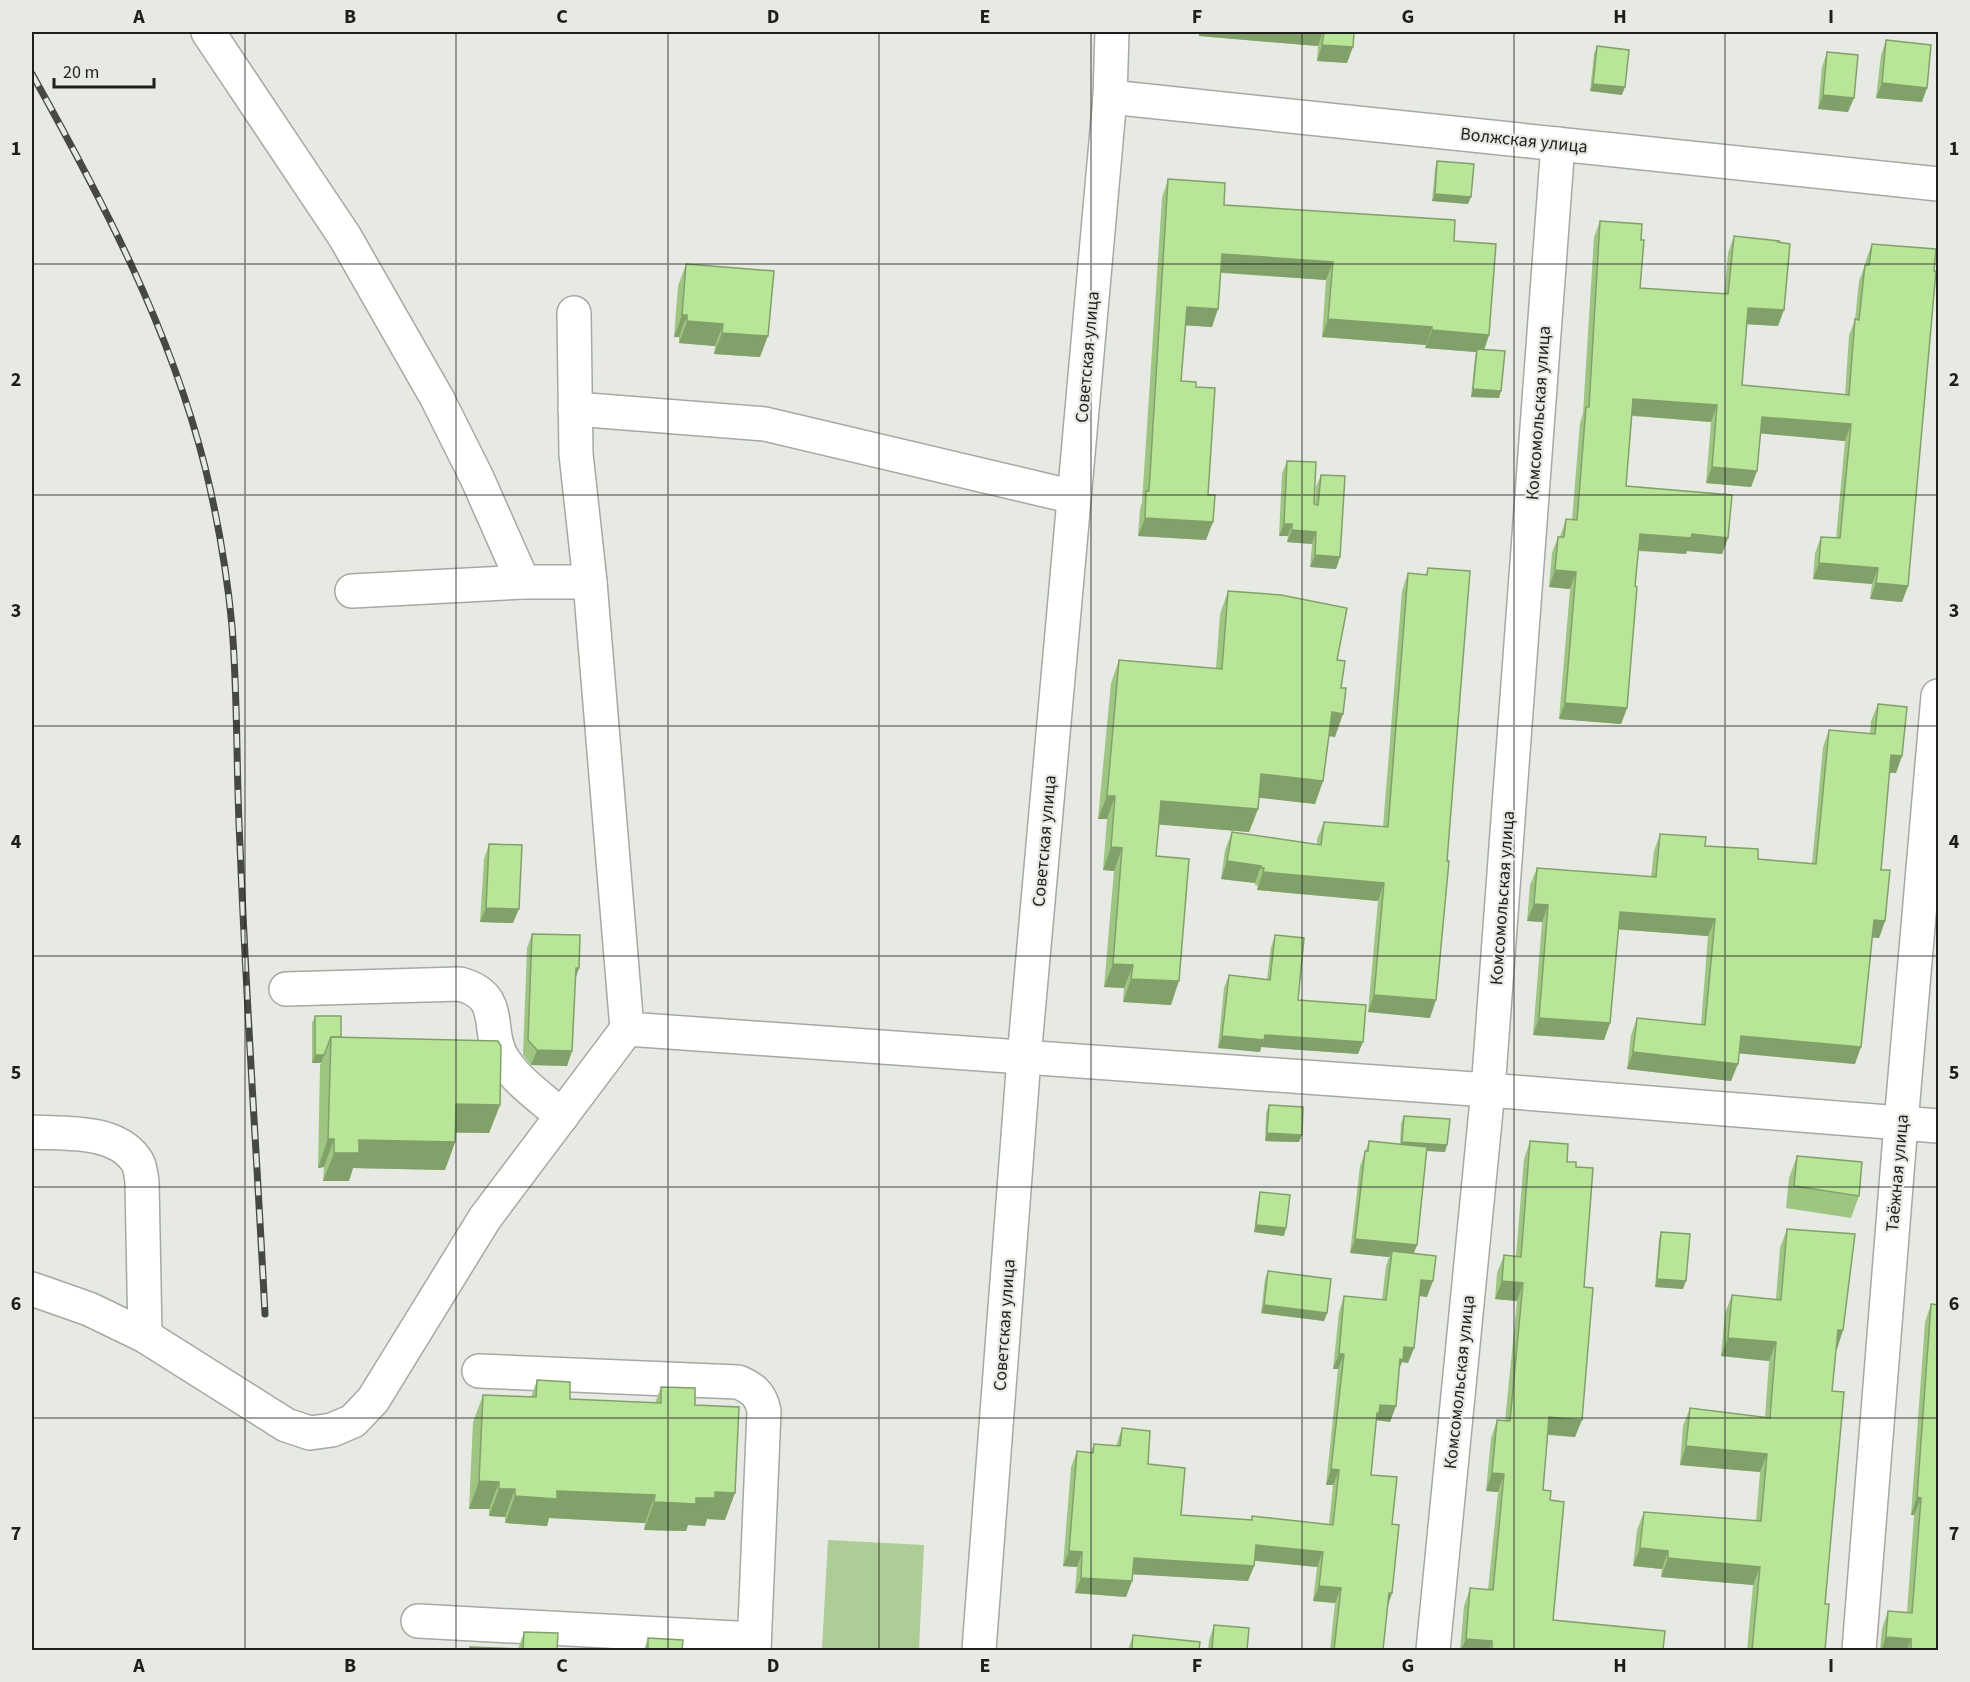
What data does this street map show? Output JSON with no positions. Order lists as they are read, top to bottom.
{
  "streets": {
    "street": [
      "Волжская улица",
      "Советская улица",
      "Комсомольская улица",
      "Таёжная улица"
    ]
  },
  "crossings": [
    ["Волжская улица", "Советская улица"],
    ["Волжская улица", "Комсомольская улица"]
  ],
  "scale_bar": "20 m",
  "grid": {
    "columns": [
      "A",
      "B",
      "C",
      "D",
      "E",
      "F",
      "G",
      "H",
      "I"
    ],
    "rows": [
      "1",
      "2",
      "3",
      "4",
      "5",
      "6",
      "7"
    ]
  }
}
